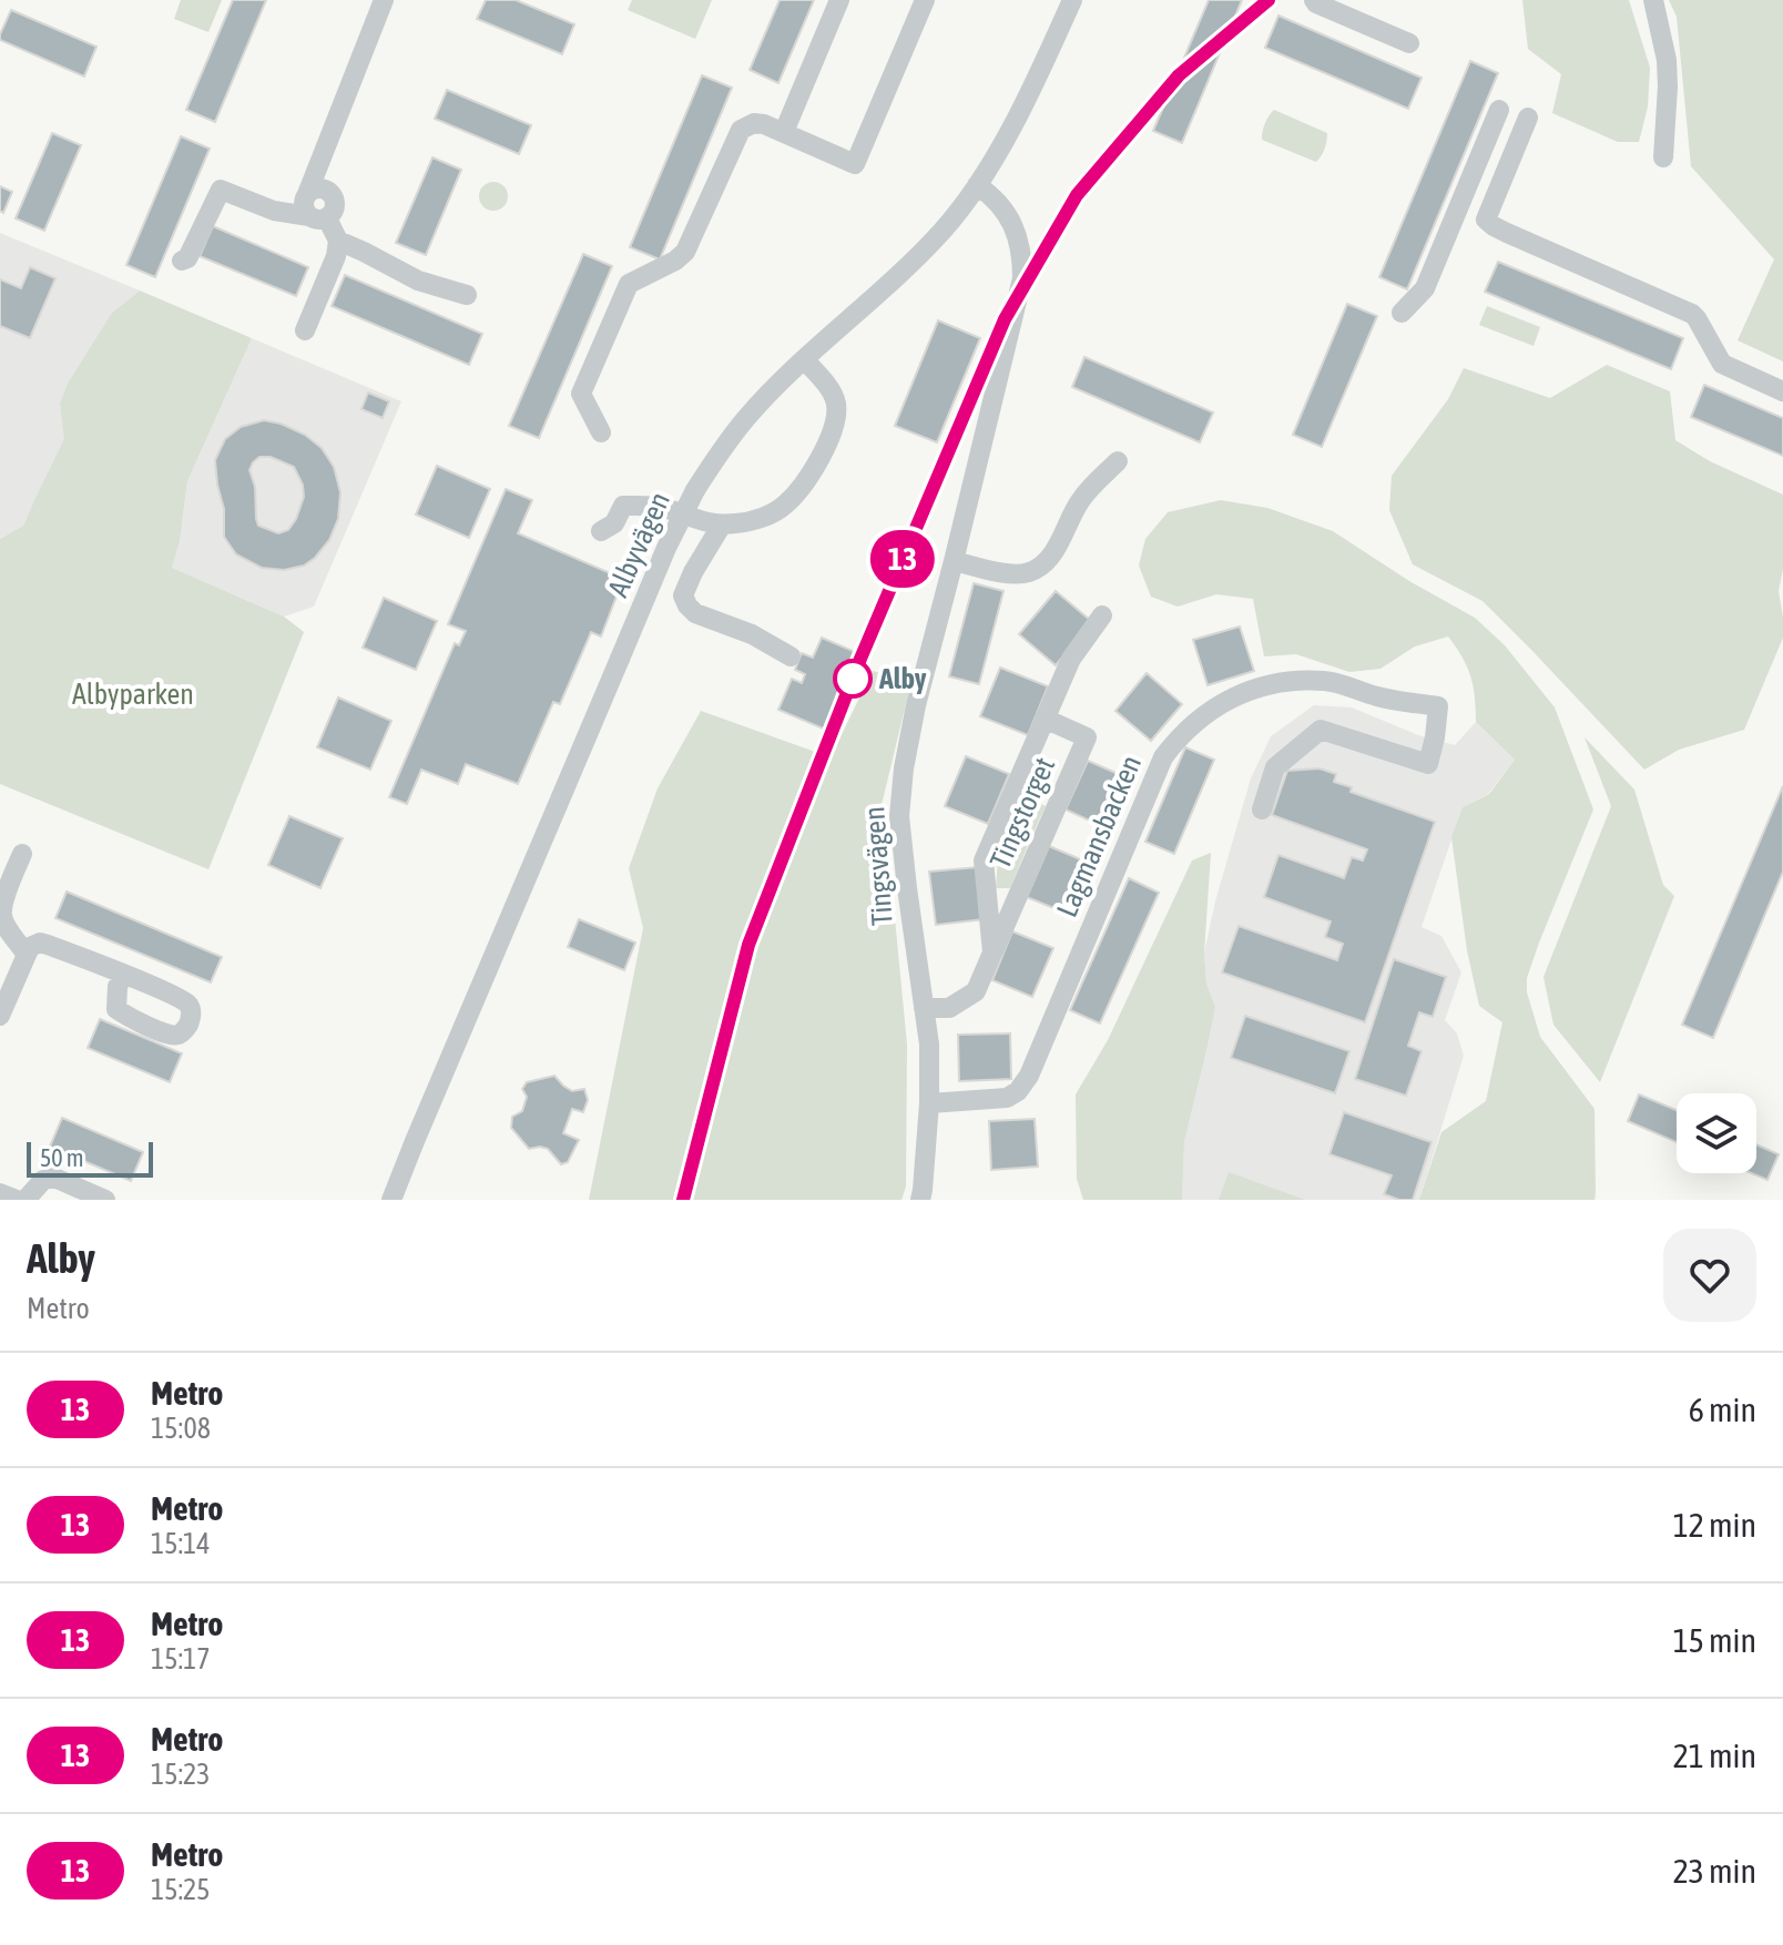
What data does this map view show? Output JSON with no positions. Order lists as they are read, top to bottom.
{
  "streets": {
    "street": [
      "Albyvägen",
      "Tingstorget",
      "Lagmansbacken",
      "Tingsvägen"
    ]
  },
  "crossings": [
    ["Albyvägen", "Tingsvägen"],
    ["Tingstorget", "Tingsvägen"],
    ["Lagmansbacken", "Tingsvägen"]
  ],
  "parks": ["Albyparken"],
  "places": ["Alby"],
  "lines": ["metro line 13"],
  "scale_bar": "50 m",
  "page": {
    "on_map": "13",
    "scale": "50 m",
    "heading": ["Alby", "Metro"],
    "list": [
      {
        "mark": "13",
        "name": "Metro",
        "note": "15:08",
        "value": "6 min"
      },
      {
        "mark": "13",
        "name": "Metro",
        "note": "15:14",
        "value": "12 min"
      },
      {
        "mark": "13",
        "name": "Metro",
        "note": "15:17",
        "value": "15 min"
      },
      {
        "mark": "13",
        "name": "Metro",
        "note": "15:23",
        "value": "21 min"
      },
      {
        "mark": "13",
        "name": "Metro",
        "note": "15:25",
        "value": "23 min"
      }
    ]
  }
}
